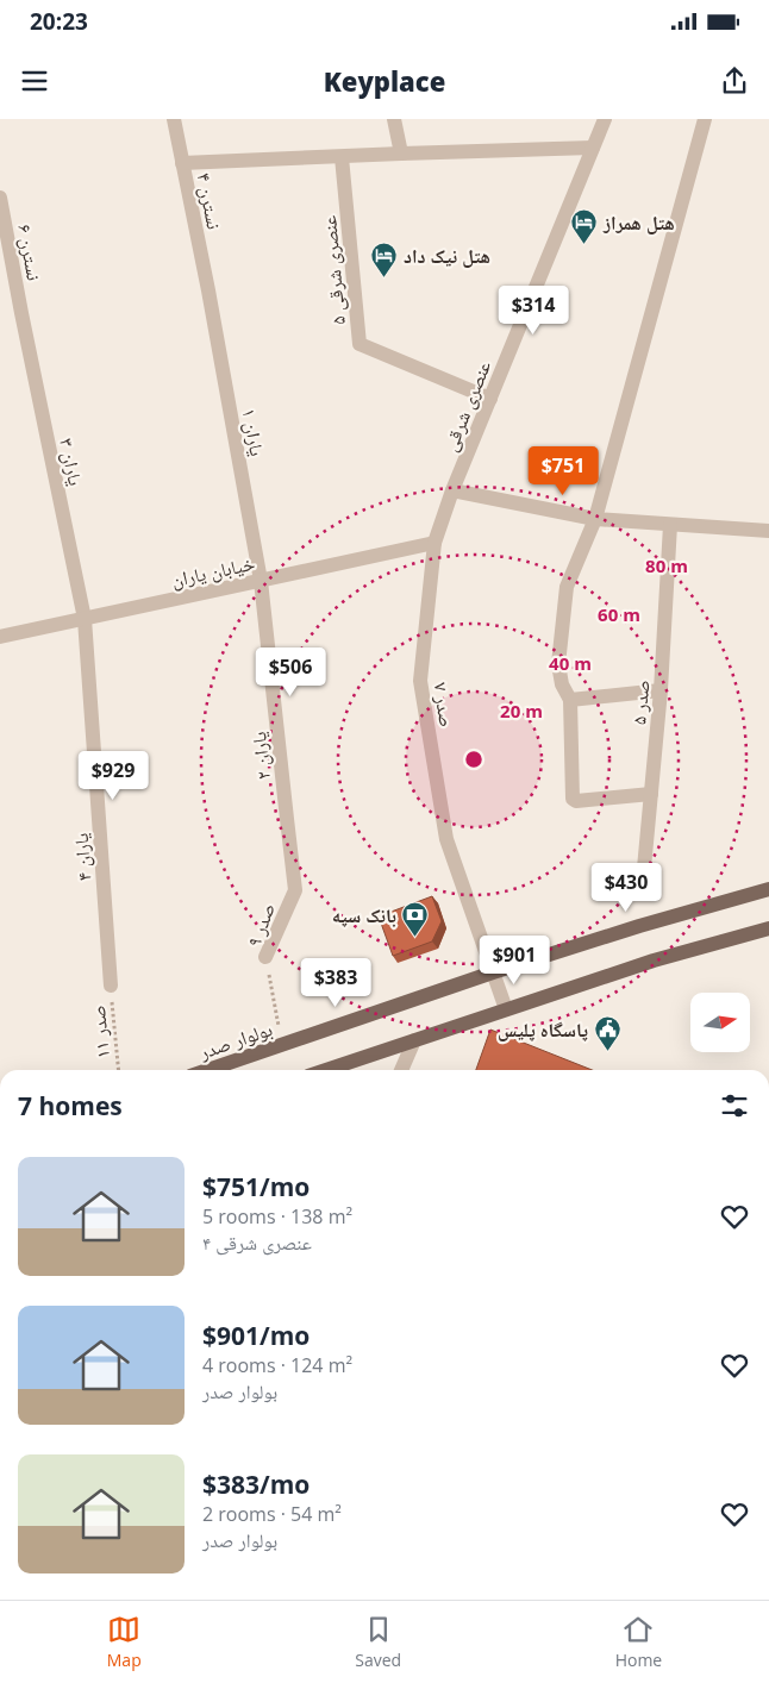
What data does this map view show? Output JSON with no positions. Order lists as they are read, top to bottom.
{
  "streets": {
    "main road": ["بولوار صدر"],
    "street": [
      "نسترن ۴",
      "نسترن ۶",
      "عنصری شرقی ۵",
      "عنصری شرقی",
      "یاران ۱",
      "یاران ۳",
      "خیابان یاران",
      "صدر ۵",
      "صدر ۷",
      "یاران ۲",
      "یاران ۴",
      "صدر ۹"
    ],
    "path": ["صدر ۱۱"]
  },
  "crossings": [
    ["نسترن ۴", "یاران ۱"],
    ["نسترن ۶", "یاران ۳"],
    ["عنصری شرقی ۵", "عنصری شرقی"],
    ["عنصری شرقی", "خیابان یاران"],
    ["عنصری شرقی", "صدر ۷"],
    ["یاران ۱", "خیابان یاران"],
    ["یاران ۱", "یاران ۲"],
    ["یاران ۳", "خیابان یاران"],
    ["یاران ۳", "یاران ۴"],
    ["خیابان یاران", "صدر ۷"],
    ["خیابان یاران", "یاران ۲"],
    ["خیابان یاران", "یاران ۴"],
    ["صدر ۷", "بولوار صدر"],
    ["یاران ۲", "صدر ۹"],
    ["یاران ۴", "صدر ۱۱"],
    ["صدر ۹", "بولوار صدر"]
  ],
  "places": {
    "hotel": ["هتل همراز", "هتل نیک داد"],
    "bank": ["بانک سپه"],
    "public building": ["پاسگاه پلیس"]
  },
  "north": "right",
  "page": {
    "status": "20:23",
    "header": "Keyplace",
    "price": [
      "$314",
      "$751",
      "$506",
      "$929",
      "$430",
      "$901",
      "$383"
    ],
    "heading": "7 homes",
    "list": [
      {
        "name": "$751/mo",
        "note": "5 rooms · 138 m² · عنصری شرقی ۴"
      },
      {
        "name": "$901/mo",
        "note": "4 rooms · 124 m² · بولوار صدر"
      },
      {
        "name": "$383/mo",
        "note": "2 rooms · 54 m² · بولوار صدر"
      }
    ],
    "tabs": ["Map", "Saved", "Home"]
  },
  "rings": [
    "80 m",
    "60 m",
    "40 m",
    "20 m"
  ]
}
